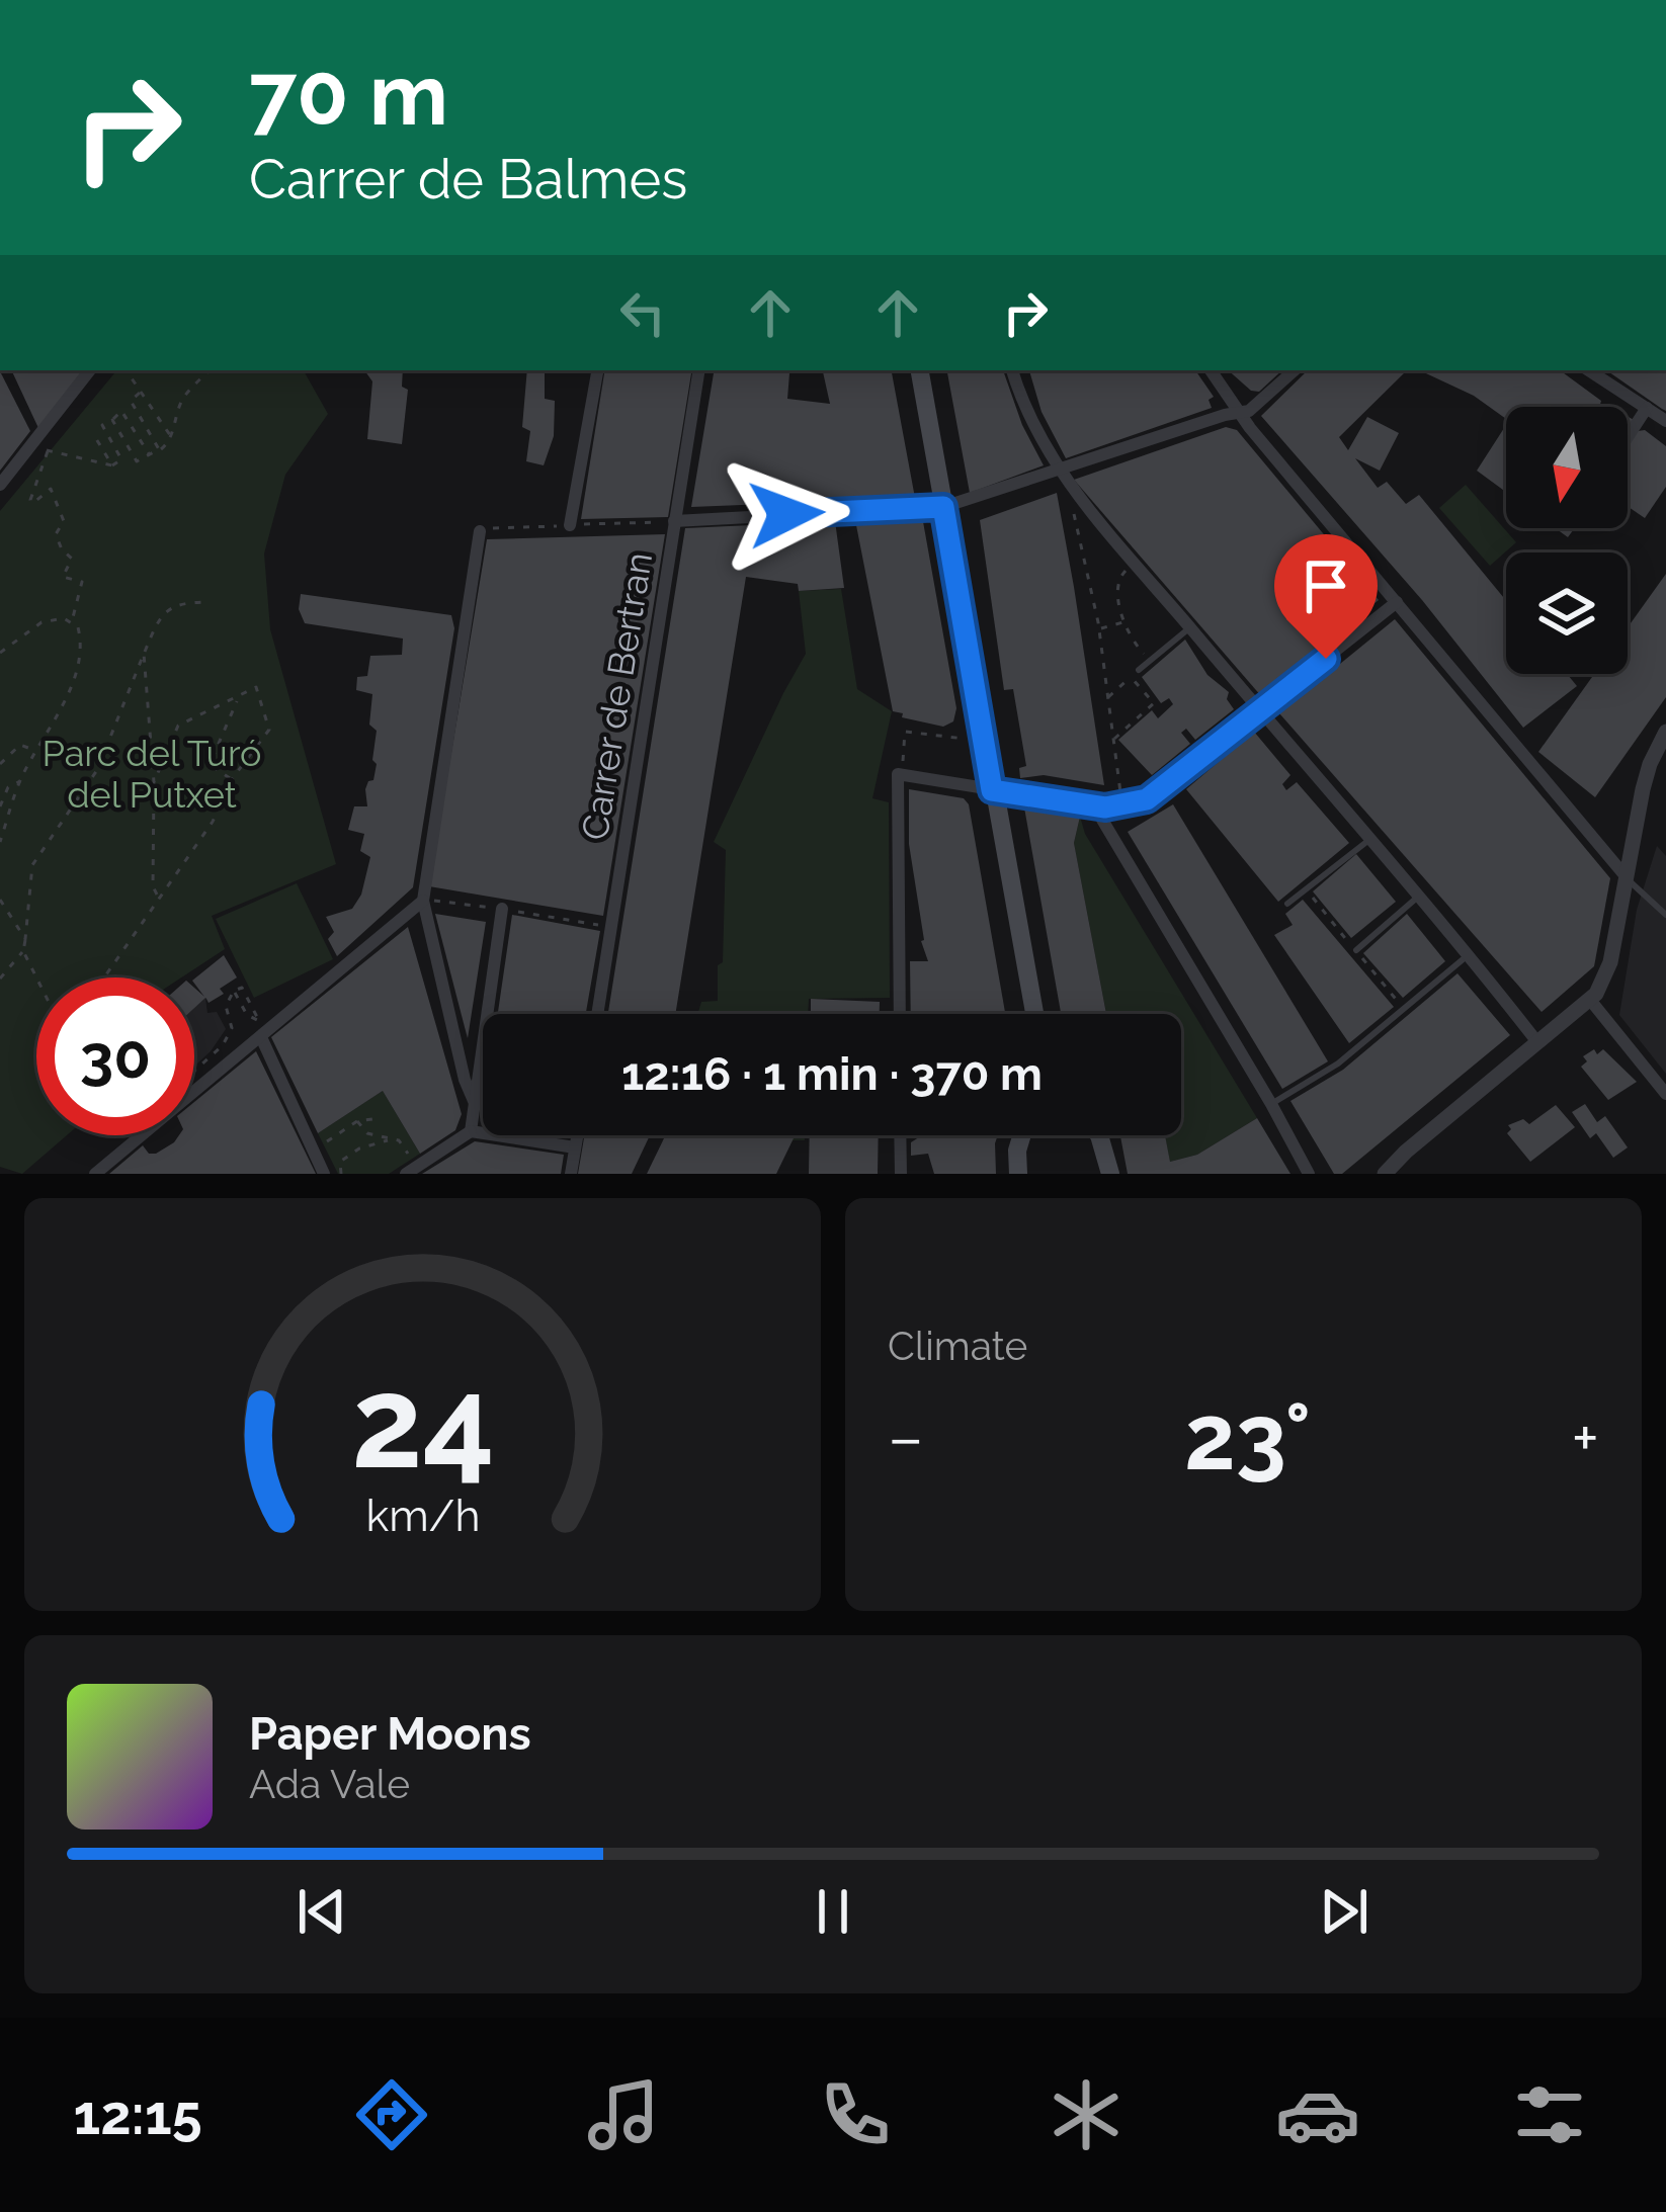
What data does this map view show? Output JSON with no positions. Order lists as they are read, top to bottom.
{
  "streets": {
    "street": ["Carrer de Bertran"]
  },
  "parks": ["Parc del Turó del Putxet"],
  "north": "bottom",
  "page": {
    "turn": ["70 m", "Carrer de Balmes"],
    "limit": "30",
    "trip": "12:16 · 1 min · 370 m",
    "tile": "Climate",
    "heat": ["−", "23°", "+"],
    "song": ["Paper Moons", "Ada Vale"],
    "tabs": "12:15",
    "gauge": ["24", "km/h"]
  }
}
